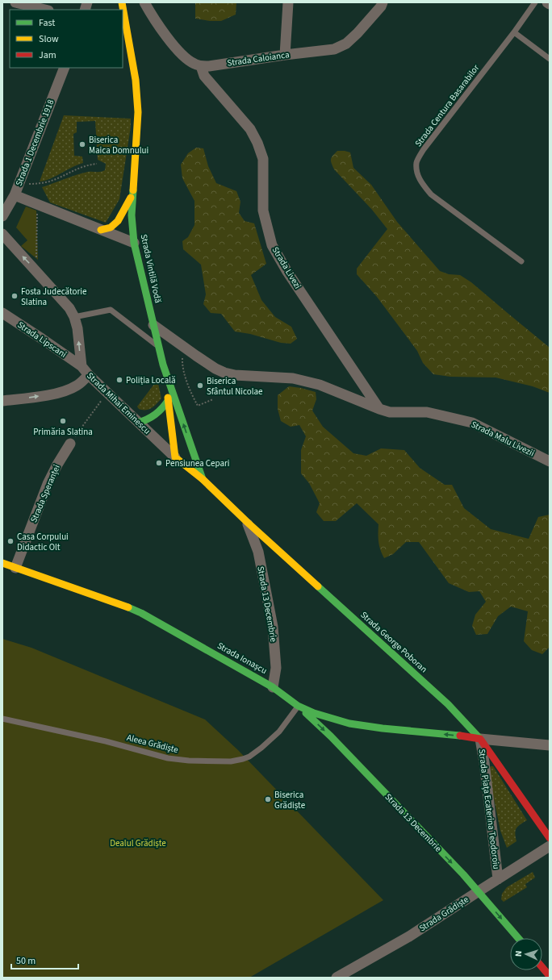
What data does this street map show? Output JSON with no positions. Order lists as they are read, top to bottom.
{
  "streets": {
    "main road": [
      "Strada Vintilă Vodă",
      "Strada 13 Decembrie",
      "Strada George Poboran",
      "Strada Ionașcu"
    ],
    "street": [
      "Strada Caloianca",
      "Strada 1 Decembrie 1918",
      "Strada Livezi",
      "Strada Lipscani",
      "Strada Mihai Eminescu",
      "Strada Malu Livezii",
      "Strada Speranței",
      "Strada Piața Ecaterina Teodoroiu",
      "Strada Grădiște"
    ],
    "lane": ["Strada Centura Basarabilor", "Aleea Grădiște"]
  },
  "crossings": [
    ["Strada Caloianca", "Strada Livezi"],
    ["Strada Livezi", "Strada Malu Livezii"],
    ["Strada Vintilă Vodă", "Strada Mihai Eminescu"],
    ["Strada Vintilă Vodă", "Strada Malu Livezii"],
    ["Strada Vintilă Vodă", "Strada George Poboran"],
    ["Strada Lipscani", "Strada Mihai Eminescu"],
    ["Strada Mihai Eminescu", "Strada George Poboran"],
    ["Strada Speranței", "Strada Ionașcu"],
    ["Strada 13 Decembrie", "Strada George Poboran"],
    ["Strada 13 Decembrie", "Strada Ionașcu"],
    ["Strada 13 Decembrie", "Aleea Grădiște"],
    ["Strada 13 Decembrie", "Strada Grădiște"],
    ["Strada George Poboran", "Strada Ionașcu"],
    ["Strada George Poboran", "Strada Piața Ecaterina Teodoroiu"],
    ["Strada Ionașcu", "Aleea Grădiște"],
    ["Strada Ionașcu", "Strada Piața Ecaterina Teodoroiu"],
    ["Strada Piața Ecaterina Teodoroiu", "Strada Grădiște"]
  ],
  "one_way": ["Strada 13 Decembrie", "Strada Ionașcu"],
  "parks": ["Dealul Grădiște"],
  "places": [
    "Biserica Maica Domnului",
    "Fosta Judecătorie Slatina",
    "Poliția Locală",
    "Biserica Sfântul Nicolae",
    "Primăria Slatina",
    "Pensiunea Cepari",
    "Casa Corpului Didactic Olt",
    "Biserica Grădiște"
  ],
  "legend": ["Fast", "Slow", "Jam"],
  "scale_bar": "50 m",
  "north": "left"
}
